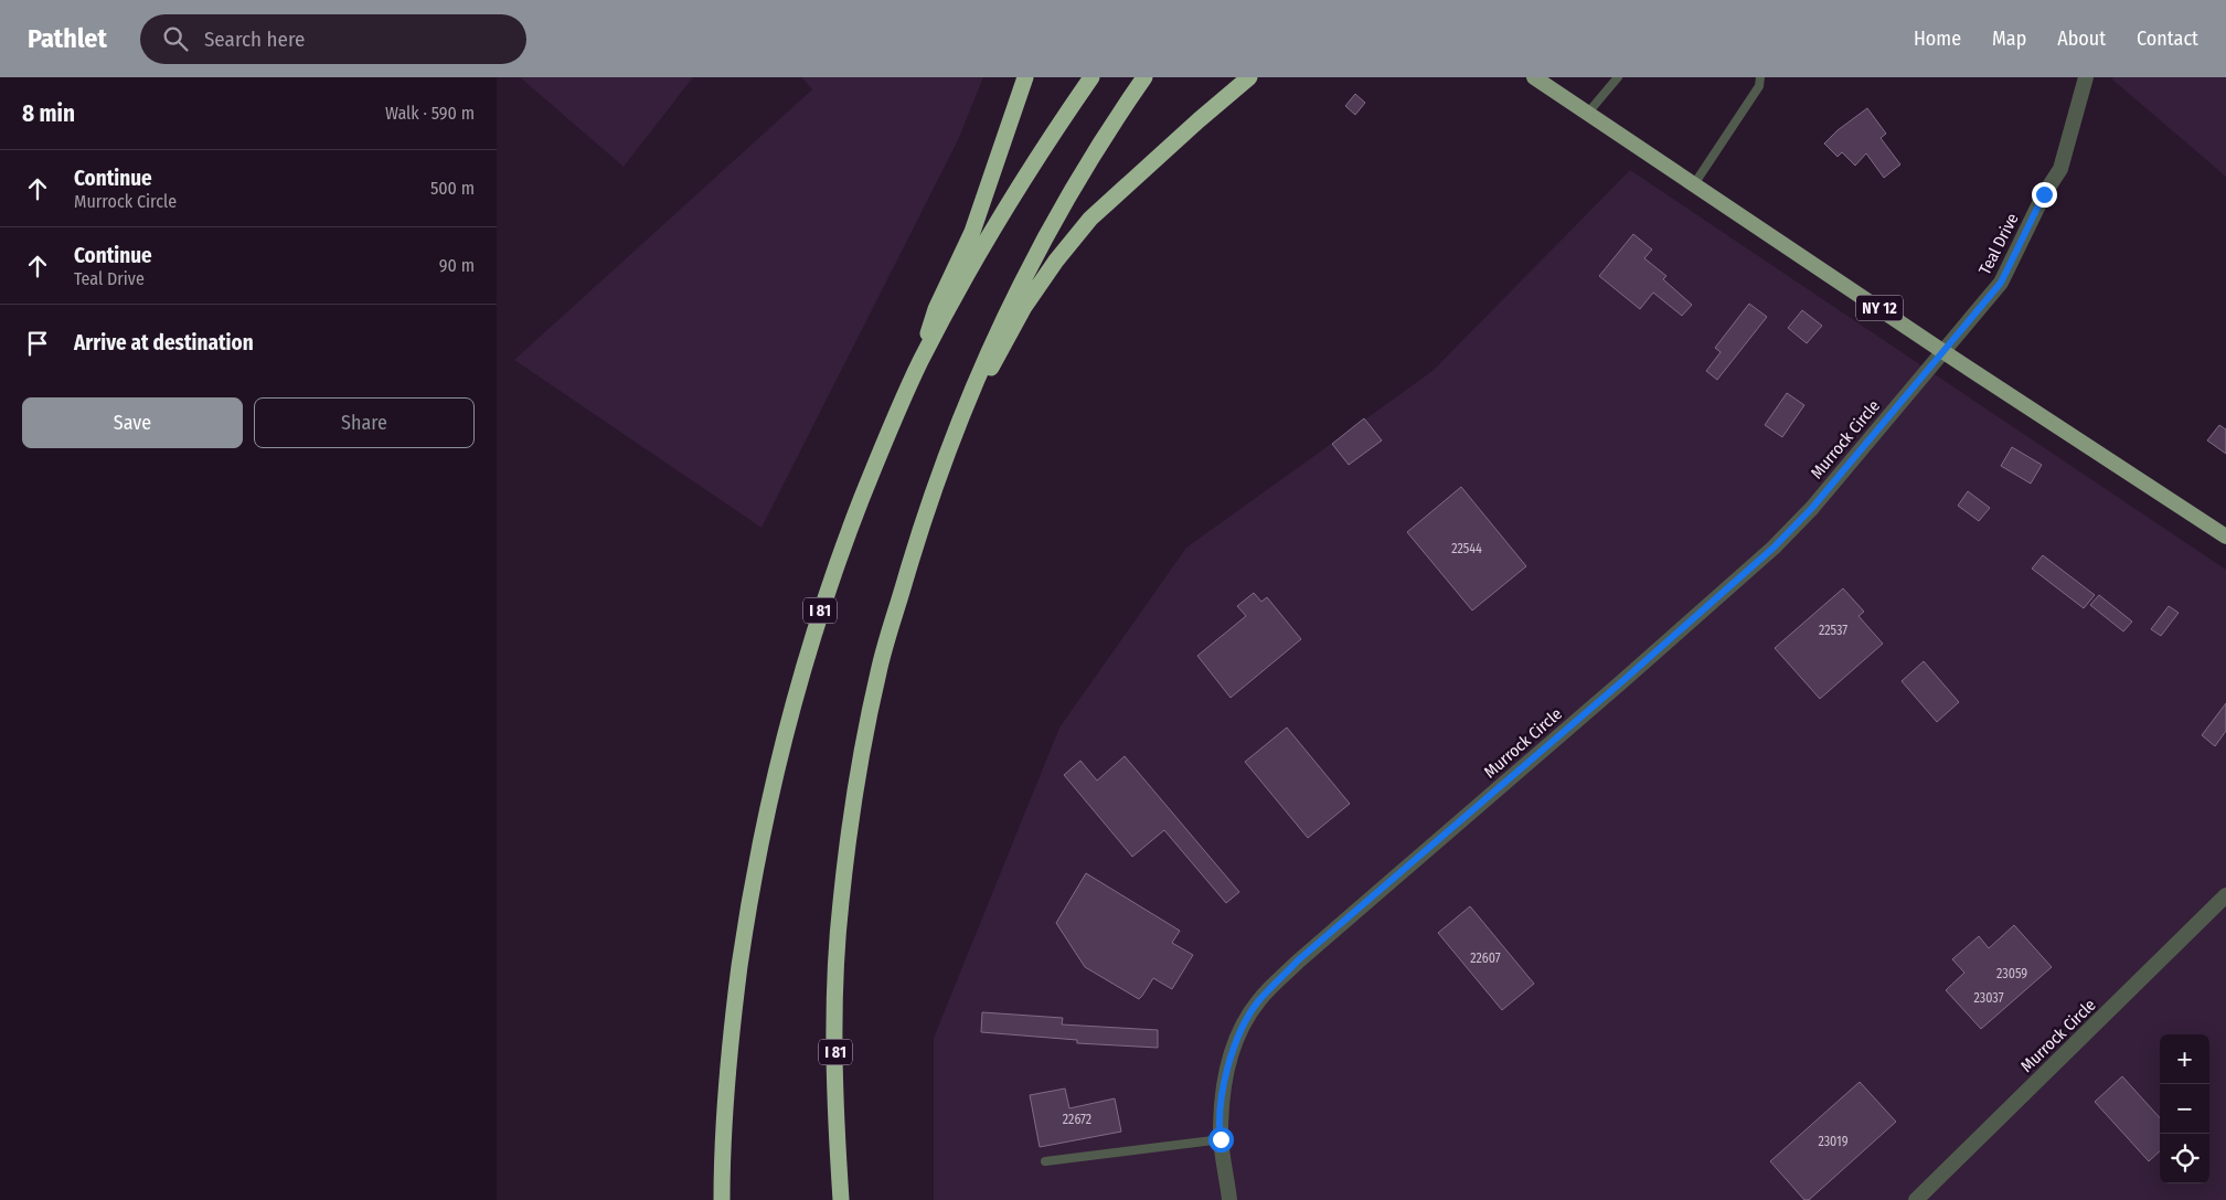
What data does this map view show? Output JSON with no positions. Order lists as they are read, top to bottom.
{
  "streets": {
    "highway": ["I 81"],
    "main road": ["NY 12"],
    "street": ["Teal Drive", "Murrock Circle"]
  },
  "crossings": [
    ["Teal Drive", "NY 12"],
    ["Teal Drive", "Murrock Circle"],
    ["NY 12", "Murrock Circle"]
  ],
  "house_numbers": [
    "22544",
    "22537",
    "22607",
    "23059",
    "23037",
    "22672",
    "23019"
  ],
  "page": {
    "header": "Pathlet",
    "search": "Search here",
    "nav": [
      "Home",
      "Map",
      "About",
      "Contact"
    ],
    "heading": ["8 min", "Walk · 590 m"],
    "list": [
      ["Continue", "Murrock Circle", "500 m"],
      ["Continue", "Teal Drive", "90 m"],
      "Arrive at destination"
    ],
    "buttons": ["Save", "Share"],
    "map_buttons": ["+", "−"]
  }
}
